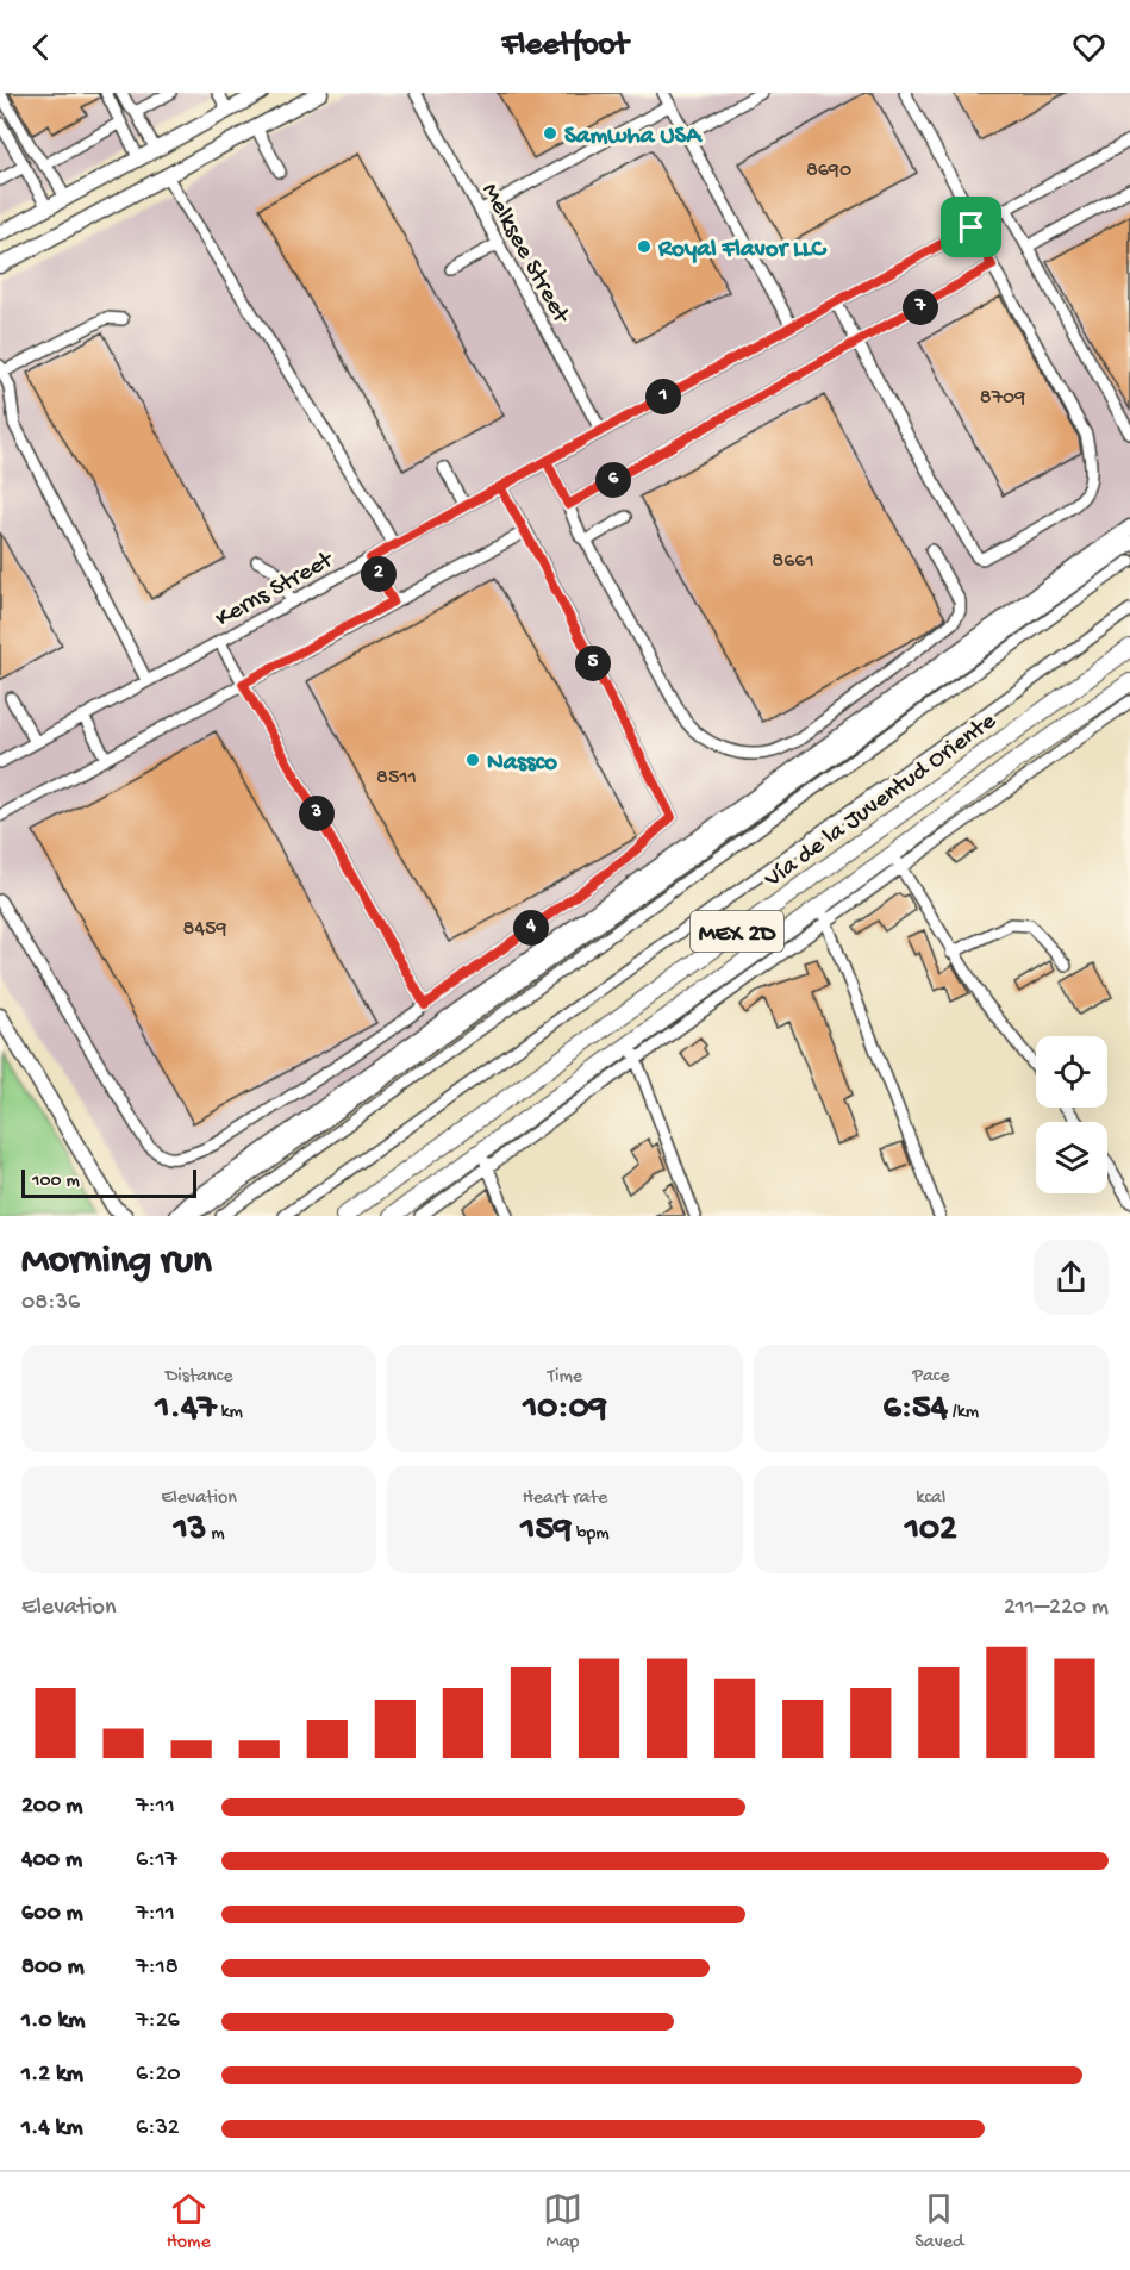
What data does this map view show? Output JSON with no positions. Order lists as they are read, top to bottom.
{
  "streets": {
    "highway": ["Vía de la Juventud Oriente", "MEX 2D"],
    "street": ["Melksee Street", "Kerns Street"]
  },
  "crossings": [
    ["Melksee Street", "Kerns Street"]
  ],
  "places": ["Samwha USA", "Royal Flavor LLC", "Nassco"],
  "house_numbers": [
    "8690",
    "8709",
    "8661",
    "8511",
    "8459"
  ],
  "scale_bar": "100 m",
  "page": {
    "header": "Fleetfoot",
    "pins": [
      "7",
      "1",
      "6",
      "2",
      "5",
      "3",
      "4"
    ],
    "scale": "100 m",
    "heading": ["Morning run", "08:36"],
    "stats": [
      ["Distance", "1.47 km"],
      ["Time", "10:09"],
      ["Pace", "6:54 /km"],
      ["Elevation", "13 m"],
      ["Heart rate", "159 bpm"],
      ["kcal", "102"]
    ],
    "chart": ["Elevation", "211–220 m"],
    "list": [
      {
        "name": "200 m",
        "note": "7:11"
      },
      {
        "name": "400 m",
        "note": "6:17"
      },
      {
        "name": "600 m",
        "note": "7:11"
      },
      {
        "name": "800 m",
        "note": "7:18"
      },
      {
        "name": "1.0 km",
        "note": "7:26"
      },
      {
        "name": "1.2 km",
        "note": "6:20"
      },
      {
        "name": "1.4 km",
        "note": "6:32"
      }
    ],
    "tabs": ["Home", "Map", "Saved"]
  }
}
